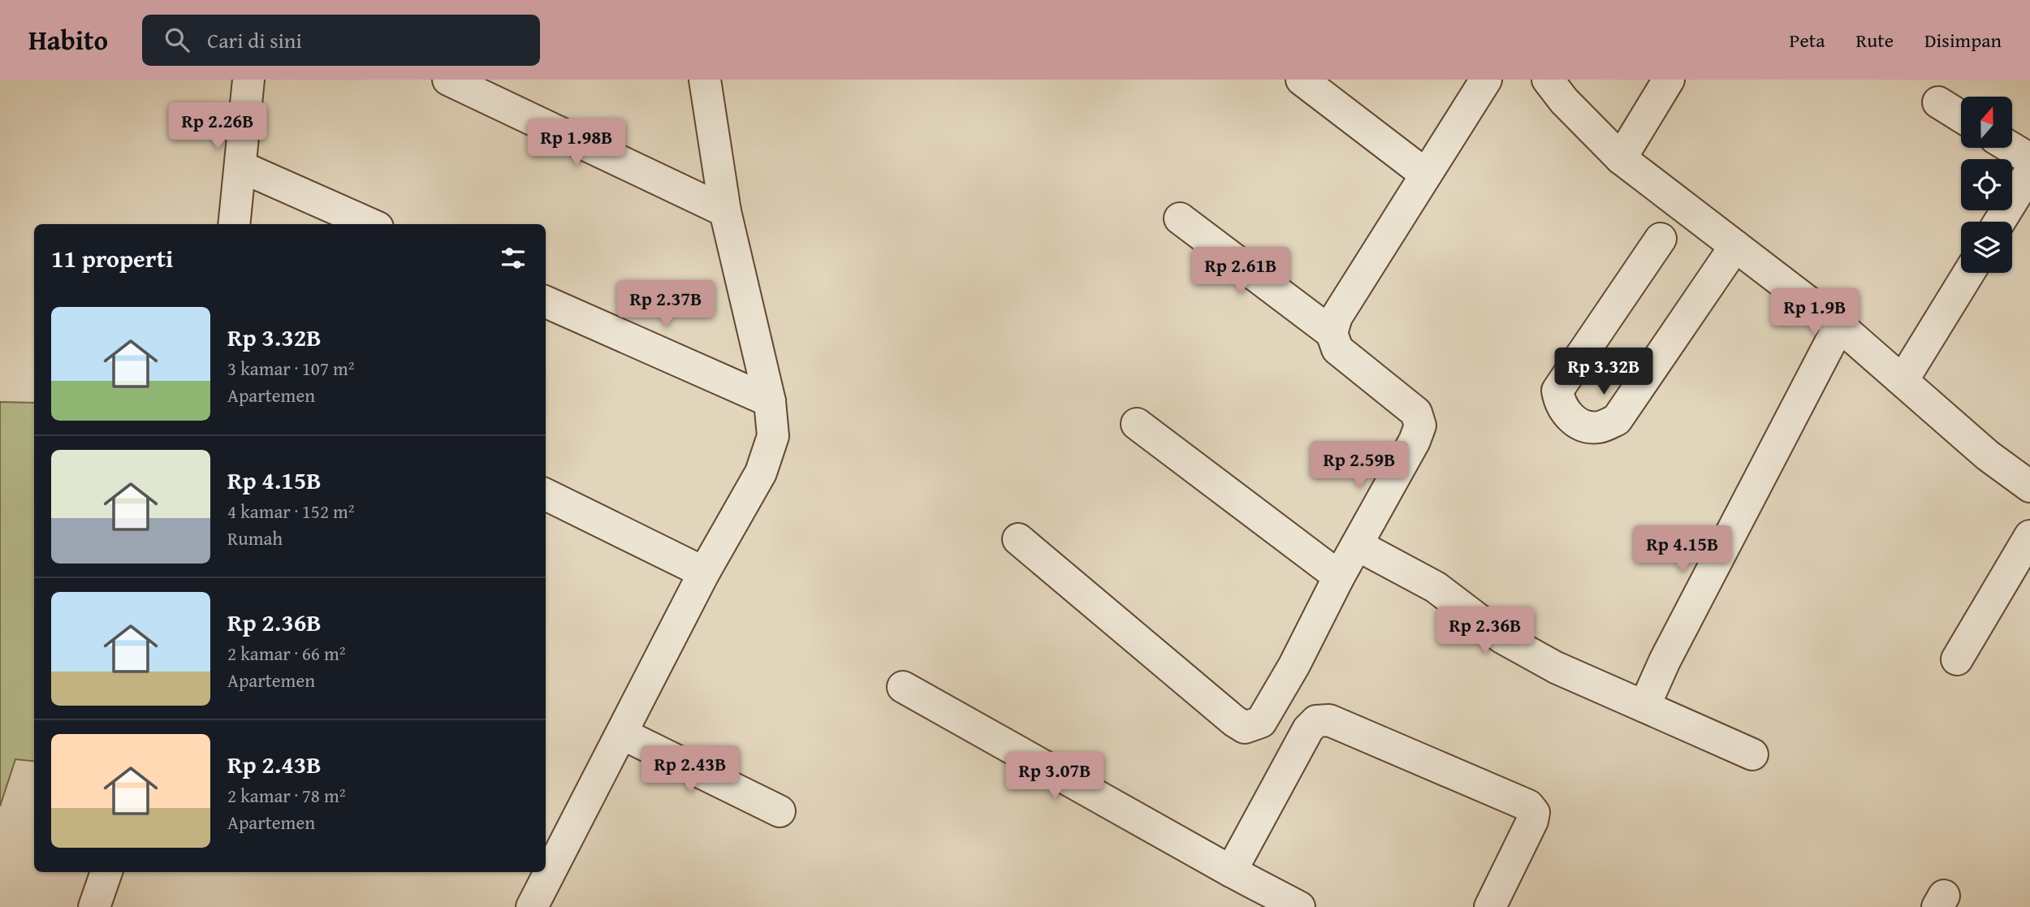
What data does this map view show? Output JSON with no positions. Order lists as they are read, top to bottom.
{
  "north": "top",
  "page": {
    "header": "Habito",
    "search": "Cari di sini",
    "nav": ["Peta", "Rute", "Disimpan"],
    "price": [
      "Rp 2.26B",
      "Rp 1.98B",
      "Rp 2.61B",
      "Rp 2.37B",
      "Rp 1.9B",
      "Rp 3.32B",
      "Rp 2.59B",
      "Rp 4.15B",
      "Rp 2.36B",
      "Rp 2.43B",
      "Rp 3.07B"
    ],
    "heading": "11 properti",
    "list": [
      {
        "name": "Rp 3.32B",
        "note": "3 kamar · 107 m² · Apartemen"
      },
      {
        "name": "Rp 4.15B",
        "note": "4 kamar · 152 m² · Rumah"
      },
      {
        "name": "Rp 2.36B",
        "note": "2 kamar · 66 m² · Apartemen"
      },
      {
        "name": "Rp 2.43B",
        "note": "2 kamar · 78 m² · Apartemen"
      }
    ]
  }
}
